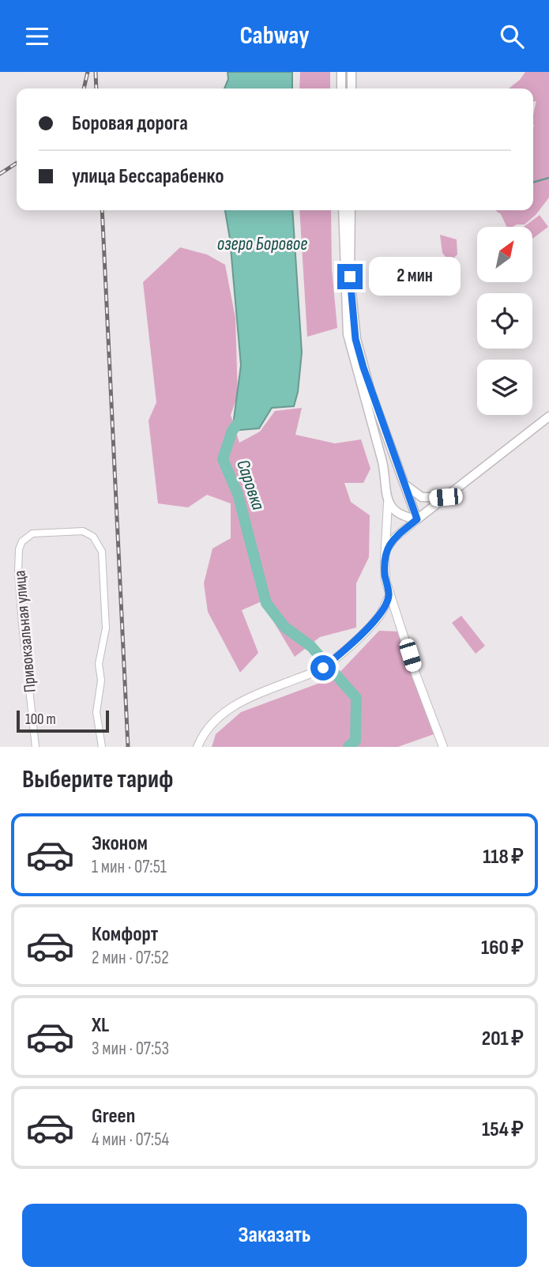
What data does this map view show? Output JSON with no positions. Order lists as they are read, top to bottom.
{
  "streets": {
    "street": ["Привокзальная улица"]
  },
  "water": ["озеро Боровое", "Саровка"],
  "scale_bar": "100 m",
  "north": "top right",
  "page": {
    "header": "Cabway",
    "banner": ["Боровая дорога", "улица Бессарабенко"],
    "bubble": "2 мин",
    "scale": "100 m",
    "heading": "Выберите тариф",
    "list": [
      {
        "name": "Эконом",
        "note": "1 мин · 07:51",
        "value": "118 ₽"
      },
      {
        "name": "Комфорт",
        "note": "2 мин · 07:52",
        "value": "160 ₽"
      },
      {
        "name": "XL",
        "note": "3 мин · 07:53",
        "value": "201 ₽"
      },
      {
        "name": "Green",
        "note": "4 мин · 07:54",
        "value": "154 ₽"
      }
    ],
    "buttons": "Заказать"
  }
}
